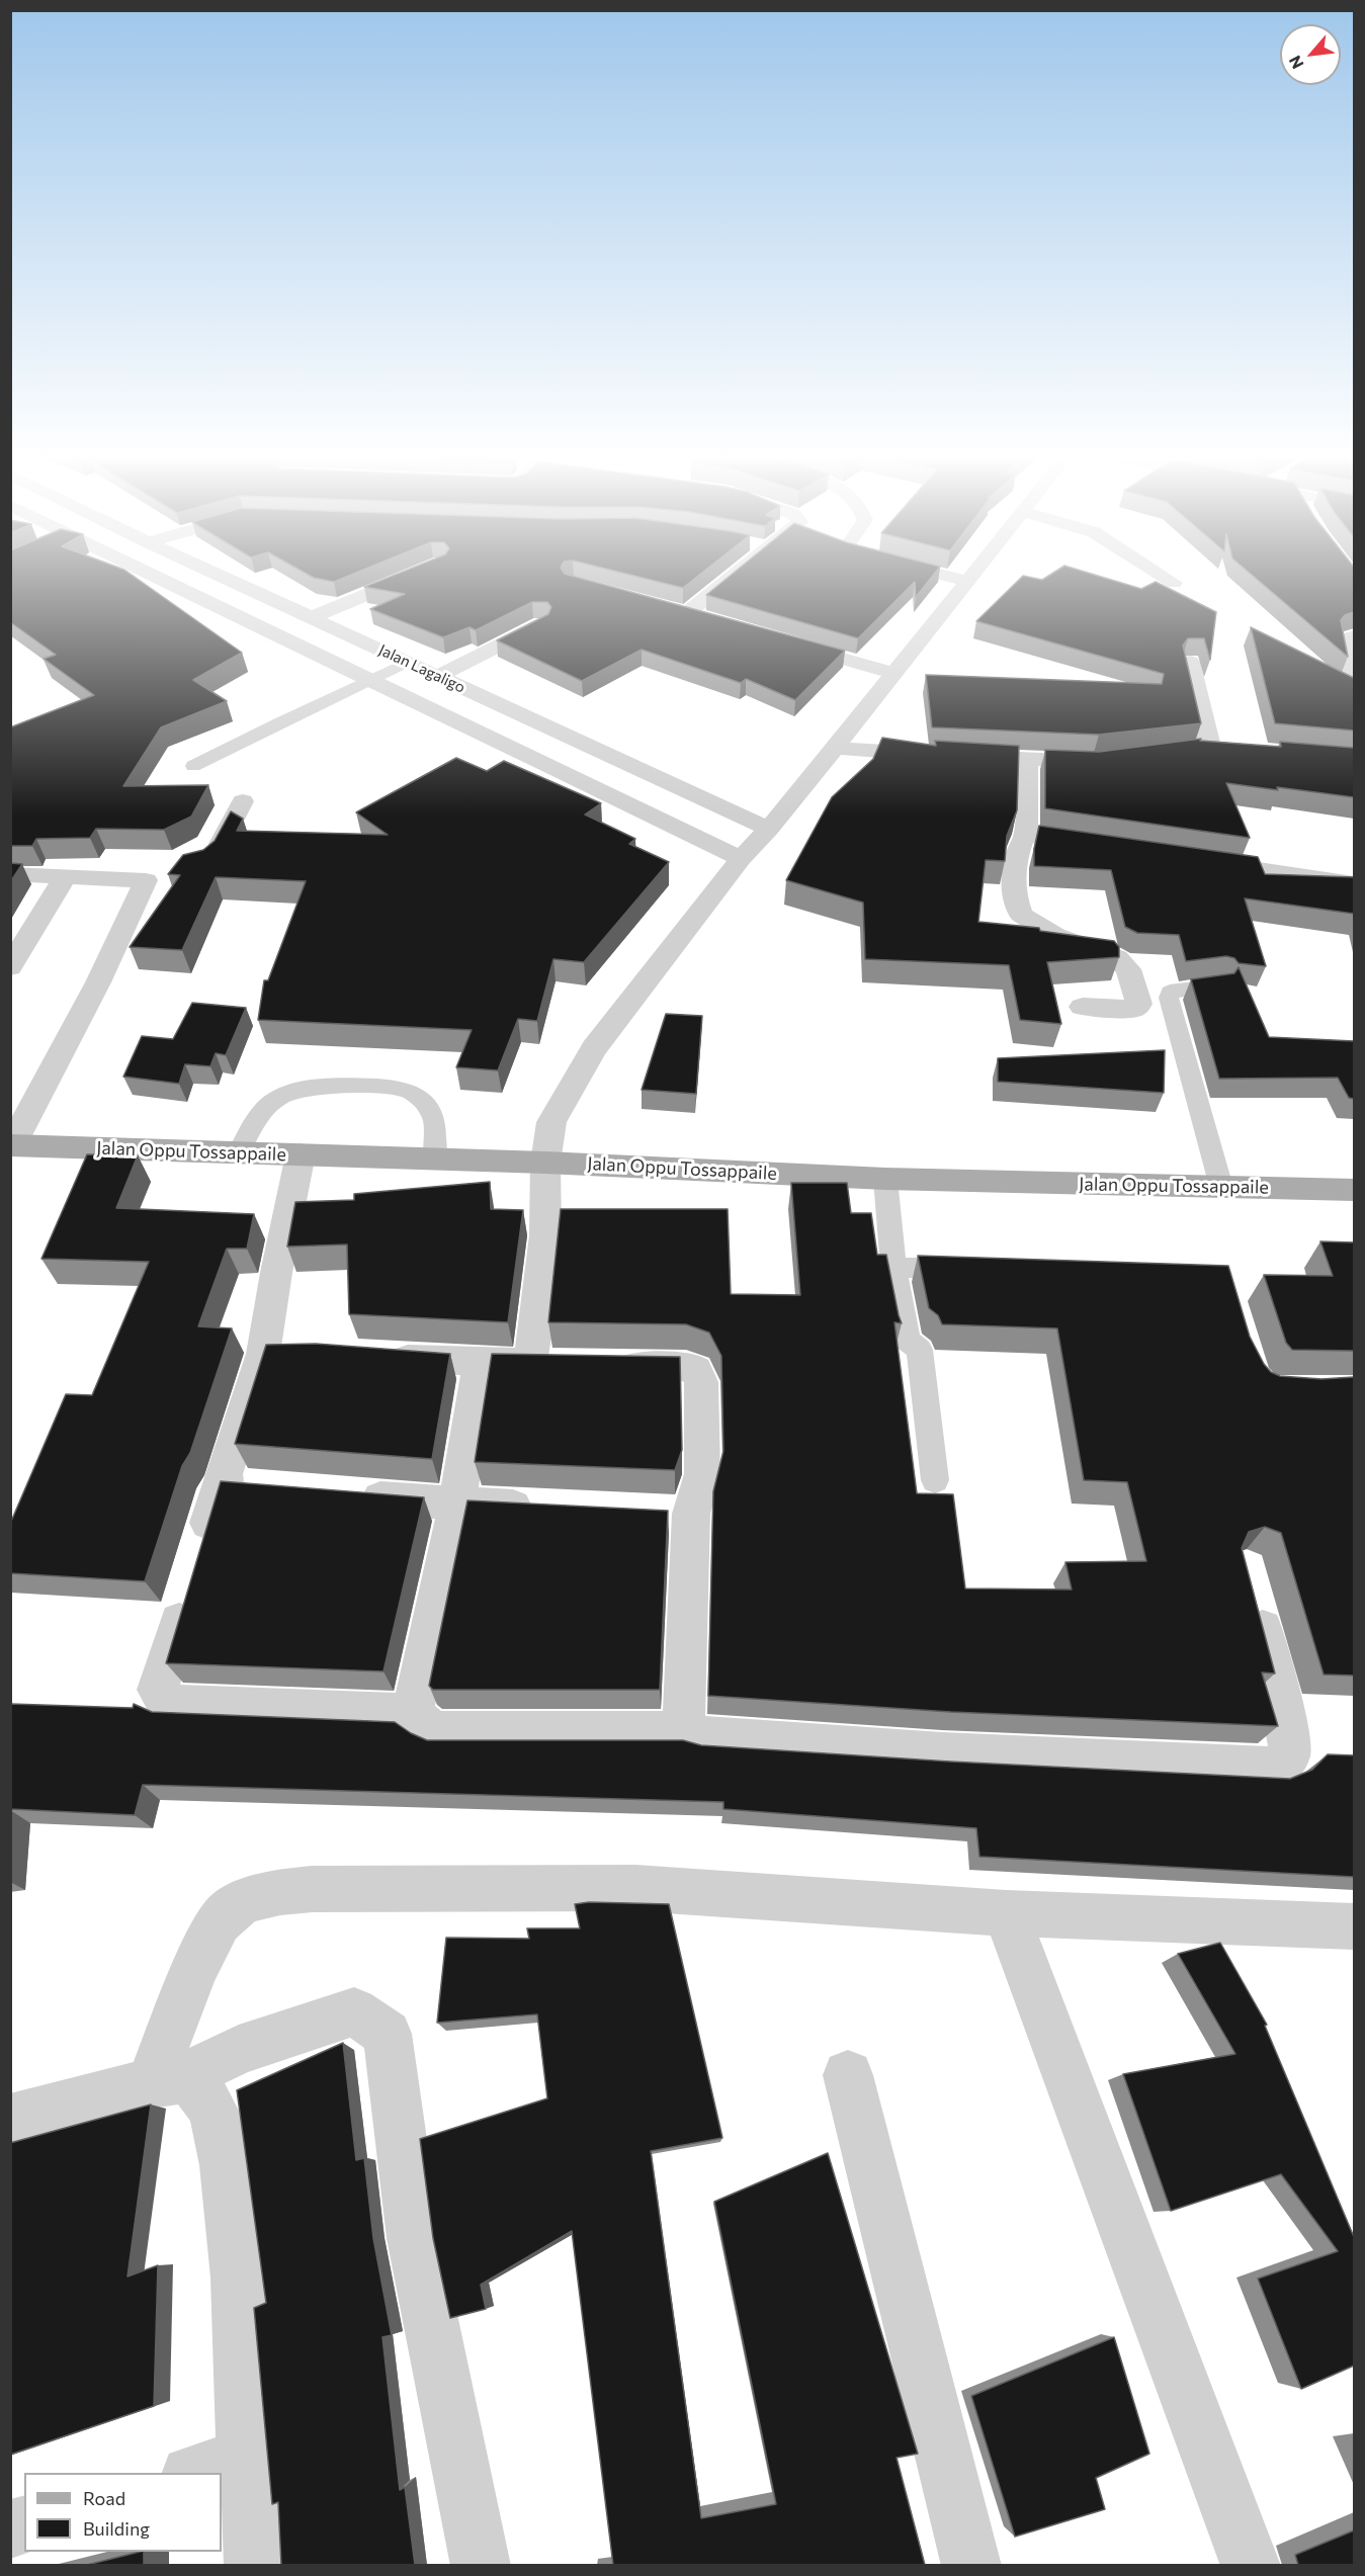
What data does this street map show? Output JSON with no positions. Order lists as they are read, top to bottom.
{
  "streets": {
    "main road": ["Jalan Oppu Tossappaile"],
    "street": ["Jalan Lagaligo"]
  },
  "legend": ["Road", "Building"],
  "north": "bottom left"
}
